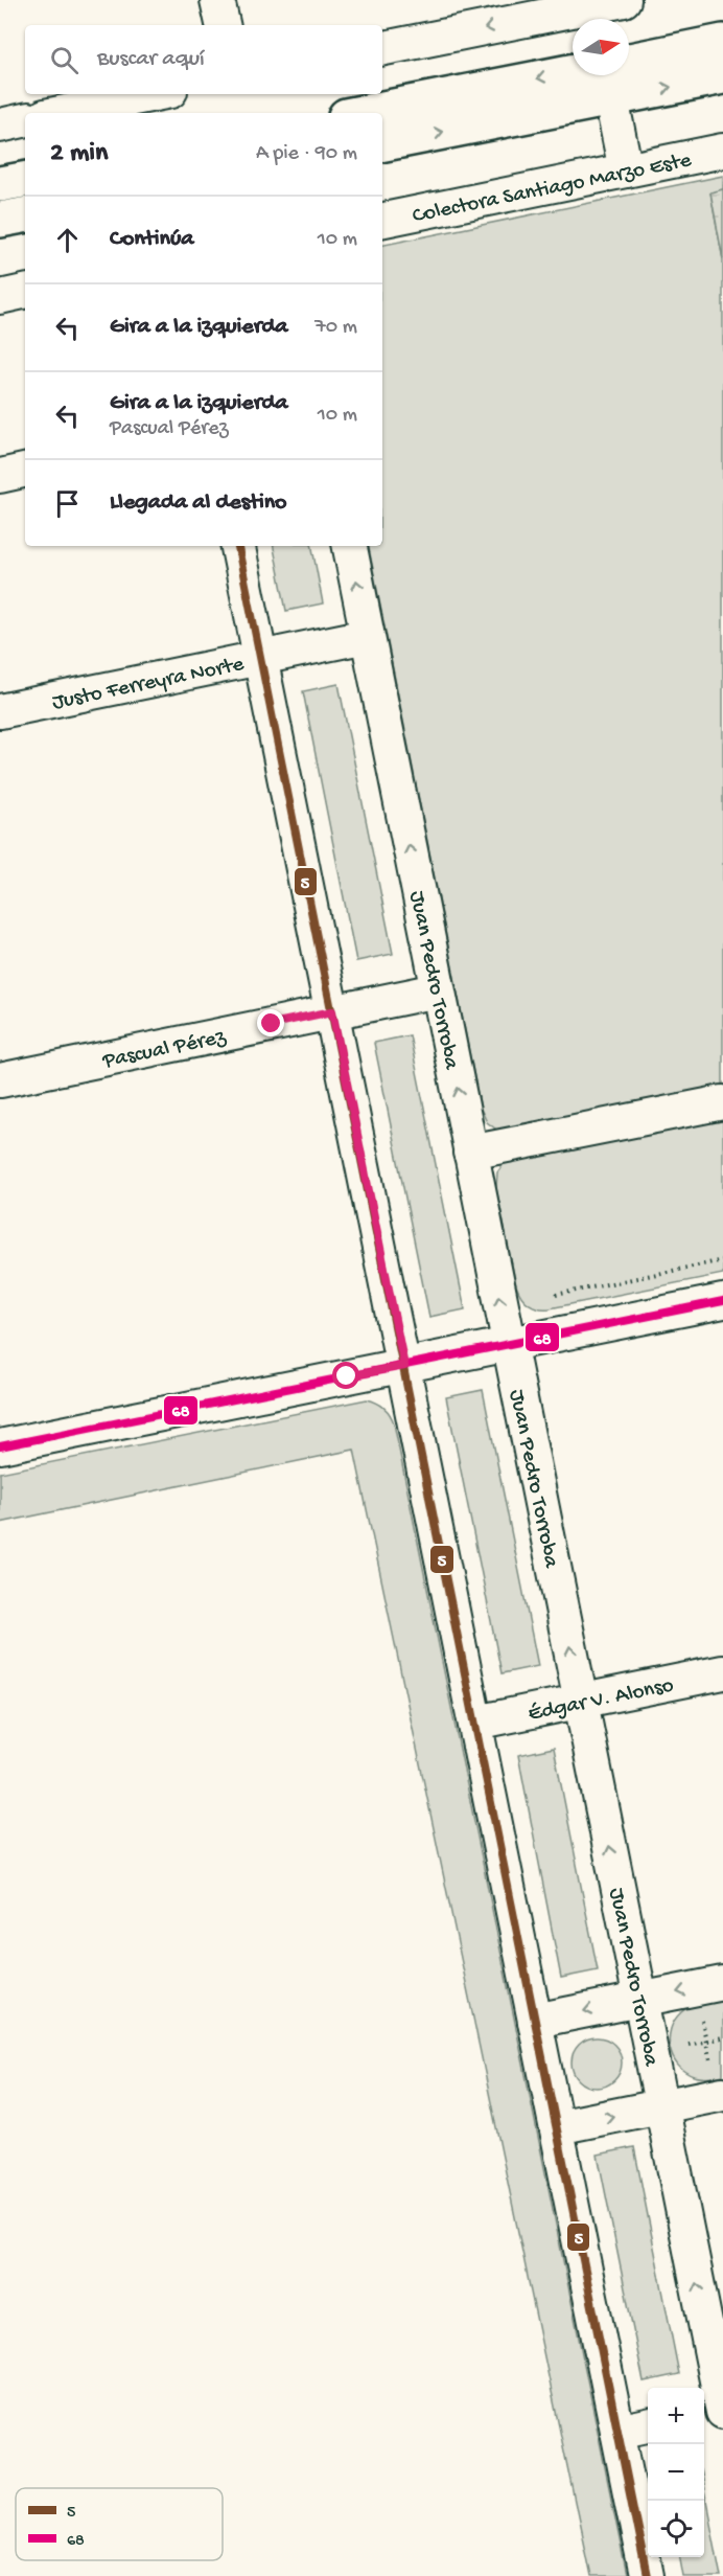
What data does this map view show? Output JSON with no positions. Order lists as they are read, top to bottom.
{
  "streets": {
    "street": [
      "Colectora Santiago Marzo Este",
      "Justo Ferreyra Norte",
      "Juan Pedro Torroba",
      "Pascual Pérez",
      "Édgar V. Alonso"
    ]
  },
  "crossings": [
    ["Justo Ferreyra Norte", "Juan Pedro Torroba"],
    ["Juan Pedro Torroba", "Pascual Pérez"],
    ["Juan Pedro Torroba", "Édgar V. Alonso"]
  ],
  "lines": ["transit line 5", "transit line 68"],
  "legend": ["5", "68"],
  "north": "right",
  "page": {
    "search": "Buscar aquí",
    "heading": ["2 min", "A pie · 90 m"],
    "list": [
      ["Continúa", "10 m"],
      ["Gira a la izquierda", "70 m"],
      ["Gira a la izquierda", "Pascual Pérez", "10 m"],
      "Llegada al destino"
    ],
    "map_buttons": ["+", "−"]
  }
}
